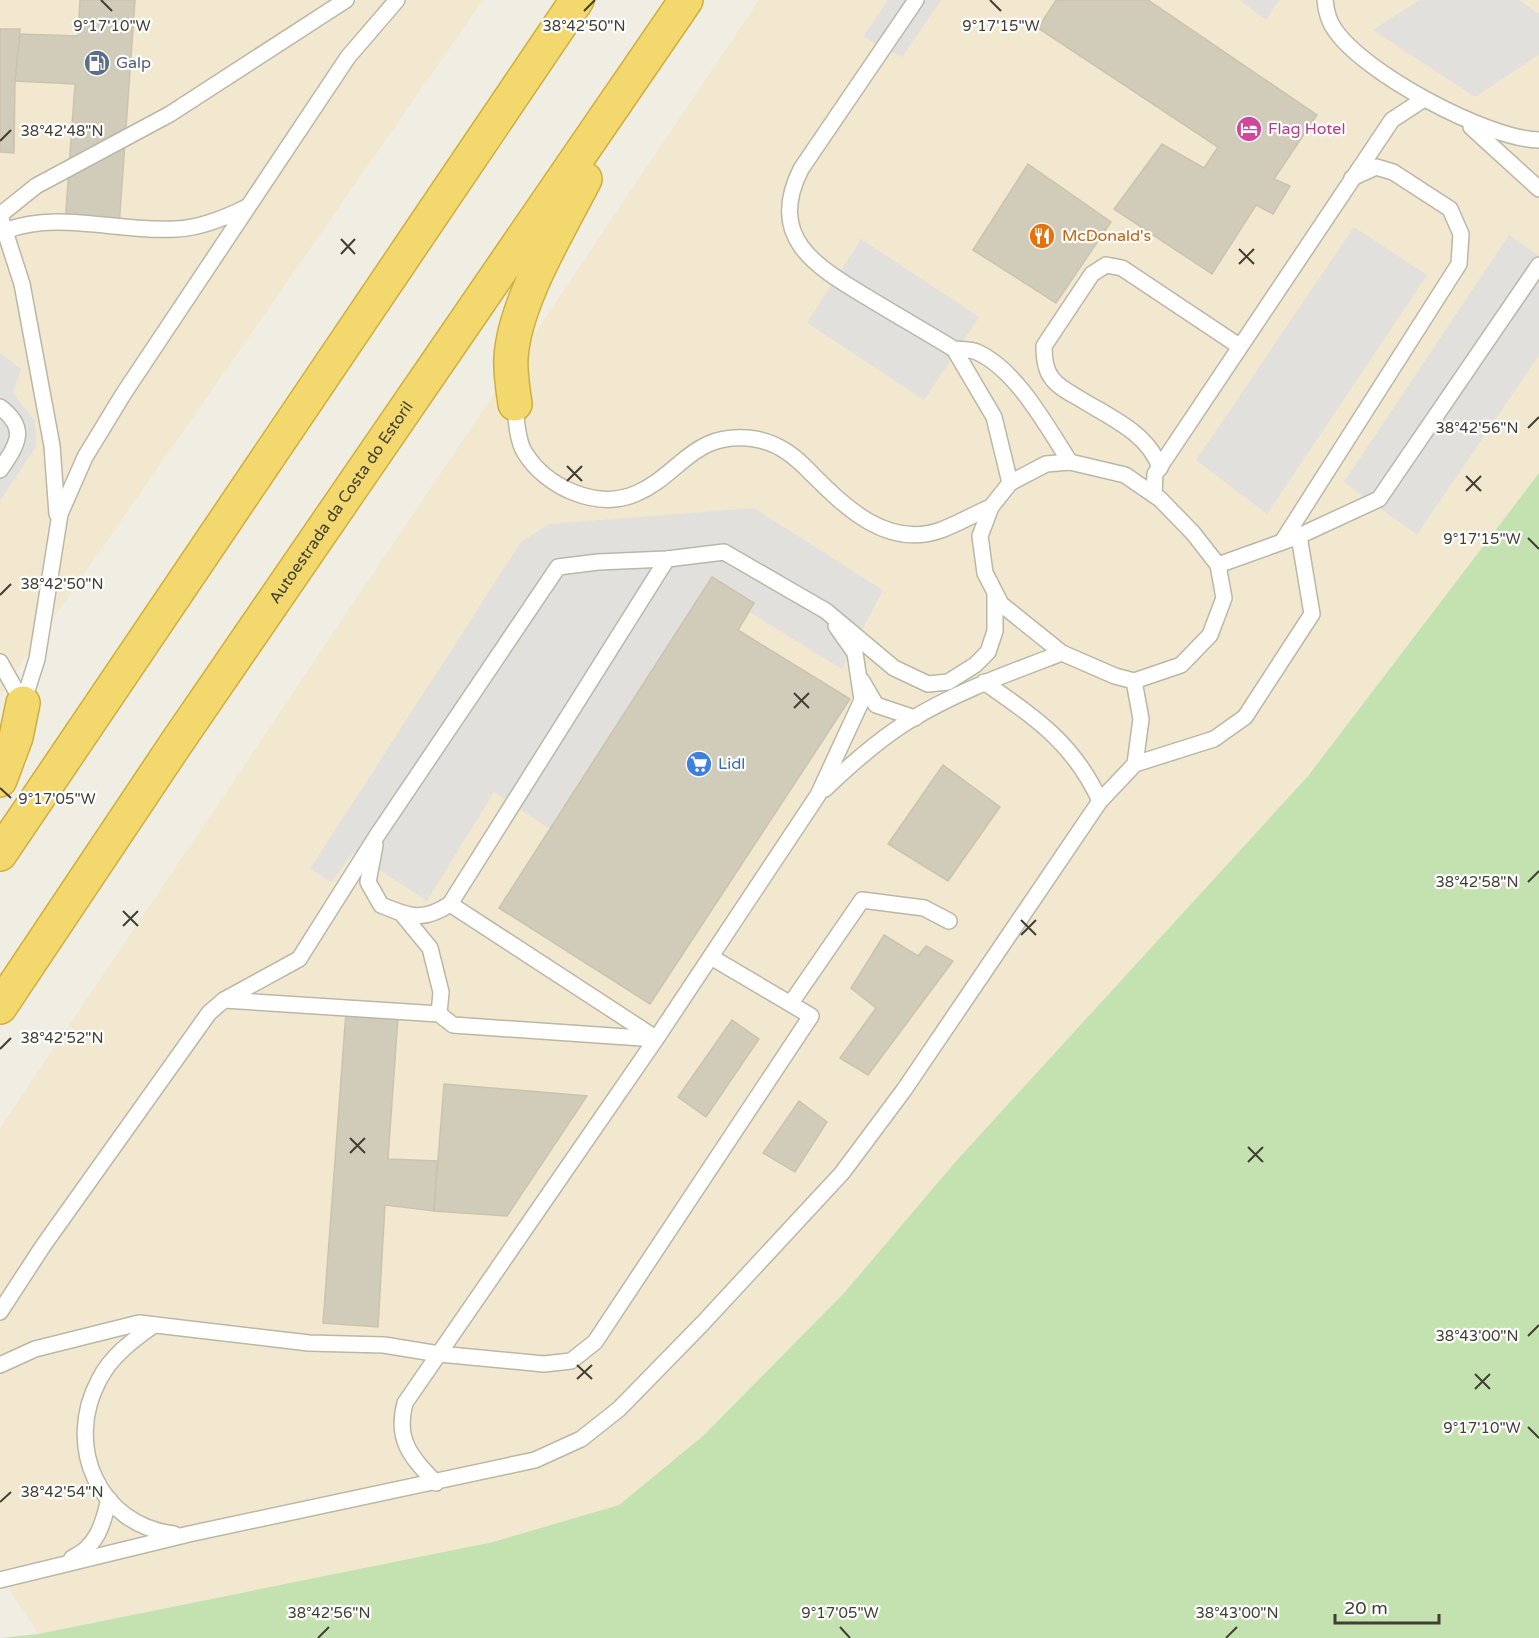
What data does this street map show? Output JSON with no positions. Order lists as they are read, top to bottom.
{
  "streets": {
    "highway": ["Autoestrada da Costa do Estoril"]
  },
  "places": {
    "fuel station": ["Galp"],
    "hotel": ["Flag Hotel"],
    "restaurant": ["McDonald's"],
    "supermarket": ["Lidl"]
  },
  "scale_bar": "20 m",
  "coordinates": [
    "9°17'10\"W",
    "38°42'50\"N",
    "9°17'15\"W",
    "38°42'48\"N",
    "38°42'56\"N",
    "9°17'05\"W",
    "38°42'58\"N",
    "38°42'52\"N",
    "38°43'00\"N",
    "38°42'54\"N"
  ]
}
